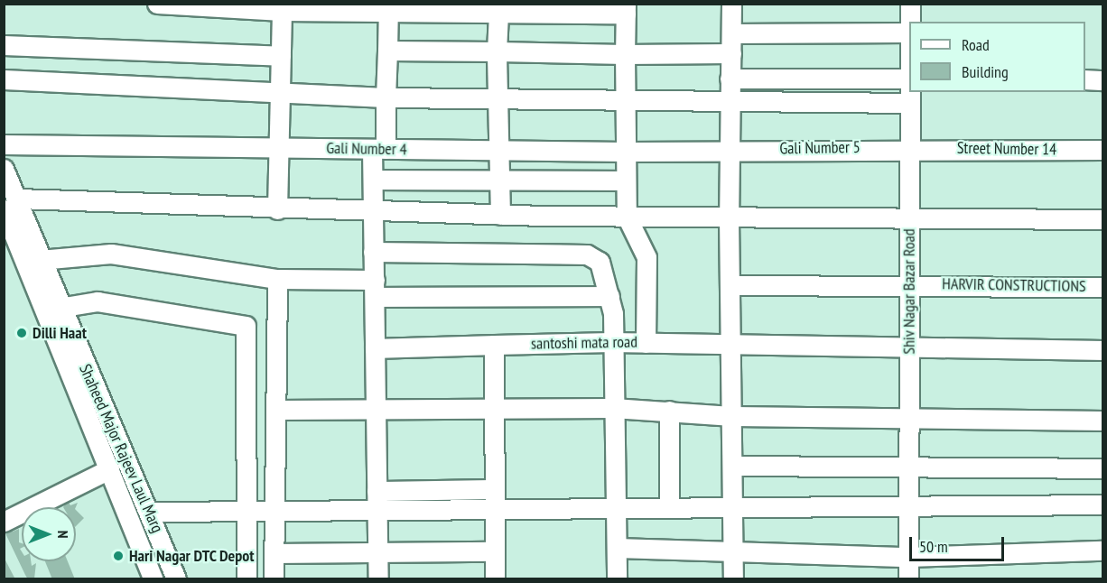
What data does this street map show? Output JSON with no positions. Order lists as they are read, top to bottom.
{
  "streets": {
    "street": [
      "Gali Number 5",
      "Gali Number 4",
      "Street Number 14",
      "HARVIR CONSTRUCTIONS",
      "Shiv Nagar Bazar Road",
      "santoshi mata road",
      "Shaheed Major Rajeev Laul Marg"
    ]
  },
  "crossings": [
    ["Gali Number 5", "Gali Number 4"],
    ["Gali Number 5", "Street Number 14"],
    ["Gali Number 5", "Shiv Nagar Bazar Road"],
    ["Street Number 14", "Shiv Nagar Bazar Road"],
    ["HARVIR CONSTRUCTIONS", "Shiv Nagar Bazar Road"],
    ["Shiv Nagar Bazar Road", "santoshi mata road"]
  ],
  "places": ["Dilli Haat", "Hari Nagar DTC Depot"],
  "legend": ["Road", "Building"],
  "scale_bar": "50 m",
  "north": "right"
}
